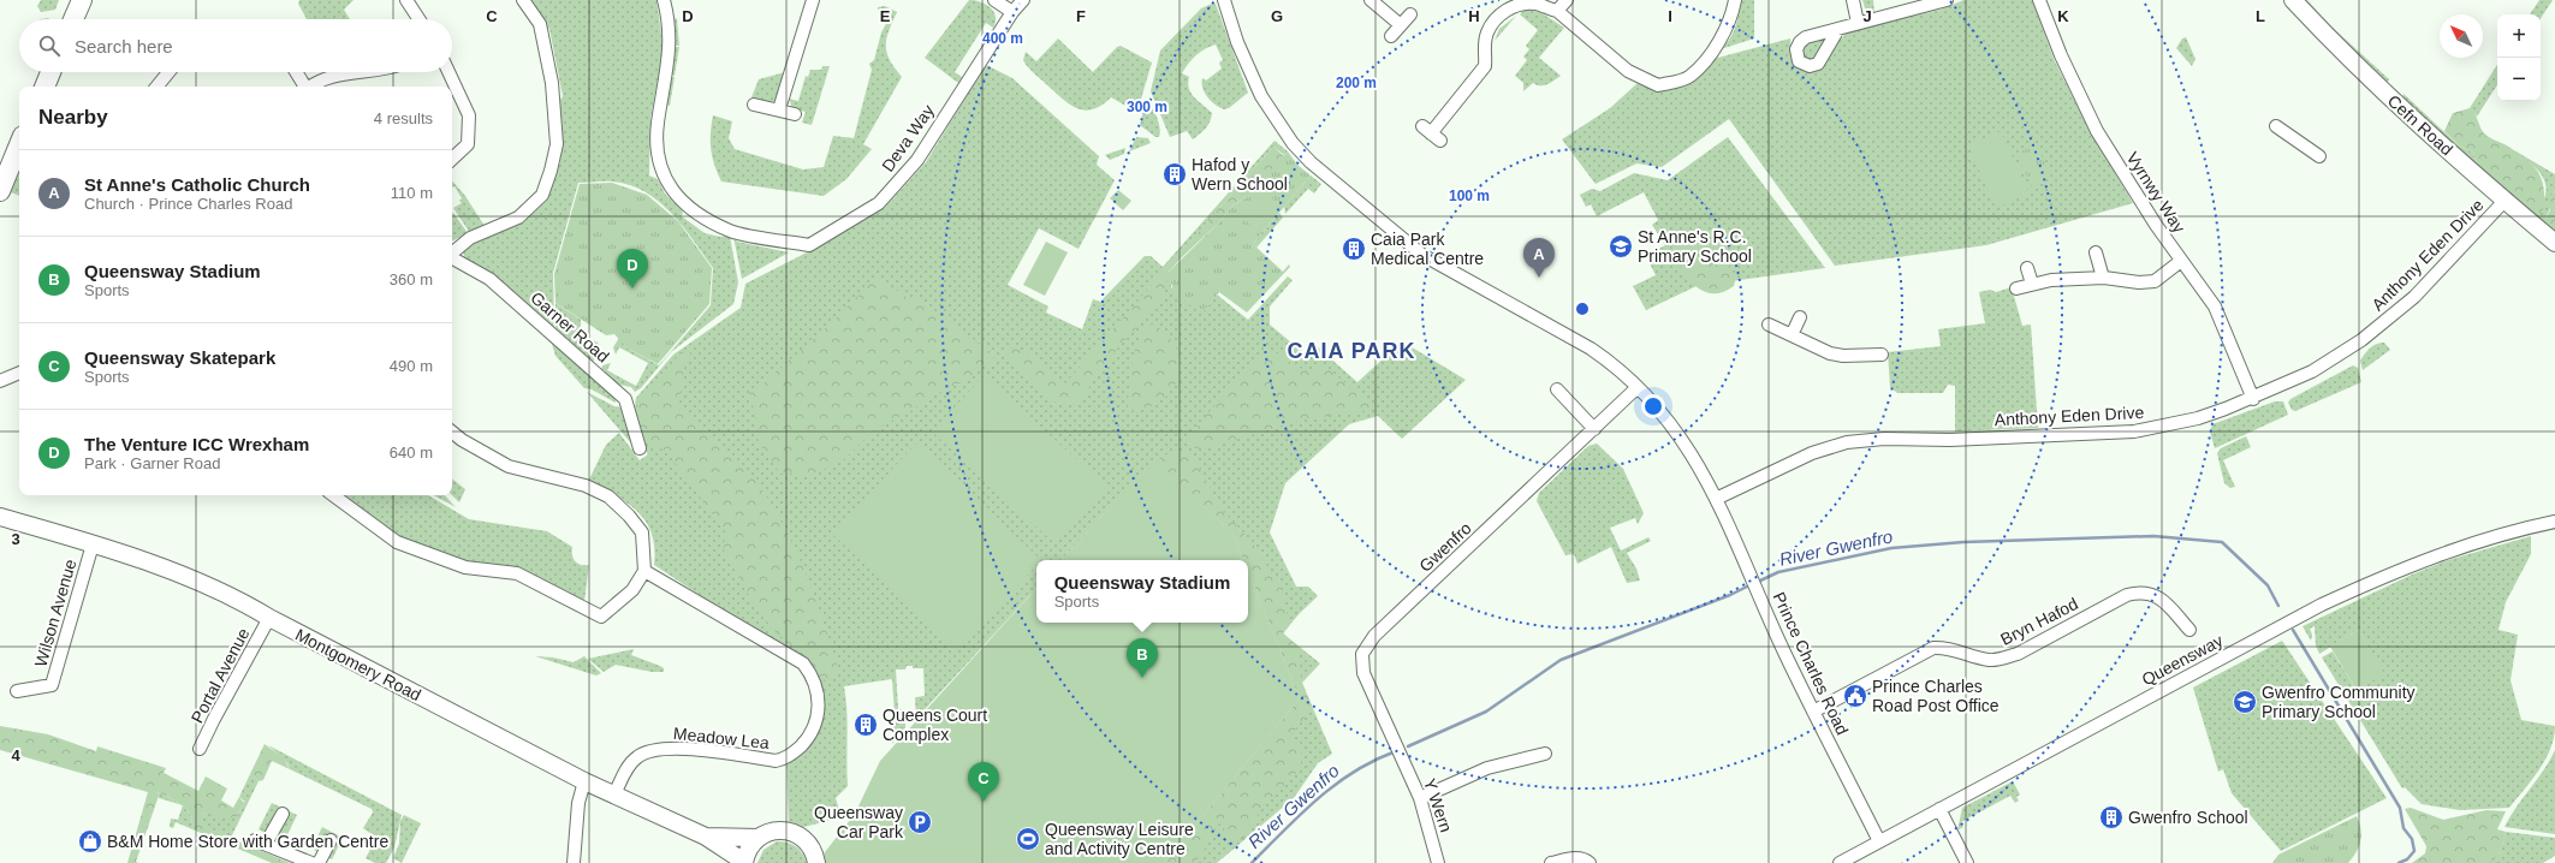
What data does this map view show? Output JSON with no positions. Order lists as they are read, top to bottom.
{
  "streets": {
    "street": [
      "Cefn Road",
      "Deva Way",
      "Vyrnwy Way",
      "Anthony Eden Drive",
      "Garner Road",
      "Gwenfro",
      "Wilson Avenue",
      "Bryn Hafod",
      "Queensway",
      "Prince Charles Road",
      "Montgomery Road",
      "Portal Avenue",
      "Meadow Lea",
      "Y Wern"
    ]
  },
  "crossings": [
    ["Cefn Road", "Anthony Eden Drive"],
    ["Vyrnwy Way", "Anthony Eden Drive"],
    ["Anthony Eden Drive", "Prince Charles Road"],
    ["Gwenfro", "Prince Charles Road"],
    ["Gwenfro", "Y Wern"],
    ["Wilson Avenue", "Montgomery Road"],
    ["Bryn Hafod", "Prince Charles Road"],
    ["Queensway", "Prince Charles Road"],
    ["Montgomery Road", "Portal Avenue"],
    ["Montgomery Road", "Meadow Lea"]
  ],
  "districts": ["CAIA PARK"],
  "water": ["River Gwenfro"],
  "places": {
    "building": [
      "Hafod y Wern School",
      "Caia Park Medical Centre",
      "Queens Court Complex",
      "Gwenfro School"
    ],
    "school or university": ["St Anne's R.C. Primary School", "Gwenfro Community Primary School"],
    "public building": ["Prince Charles Road Post Office"],
    "parking": ["Queensway Car Park"],
    "sports": ["Queensway Leisure and Activity Centre"],
    "shop": ["B&M Home Store with Garden Centre"]
  },
  "north": "top left",
  "page": {
    "map_buttons": ["+", "−"],
    "search": "Search here",
    "heading": ["Nearby", "4 results"],
    "list": [
      {
        "mark": "A",
        "name": "St Anne's Catholic Church",
        "note": "Church · Prince Charles Road",
        "value": "110 m"
      },
      {
        "mark": "B",
        "name": "Queensway Stadium",
        "note": "Sports",
        "value": "360 m"
      },
      {
        "mark": "C",
        "name": "Queensway Skatepark",
        "note": "Sports",
        "value": "490 m"
      },
      {
        "mark": "D",
        "name": "The Venture ICC Wrexham",
        "note": "Park · Garner Road",
        "value": "640 m"
      }
    ],
    "pins": [
      "A",
      "D",
      "B",
      "C"
    ],
    "popup": ["Queensway Stadium", "Sports"]
  },
  "grid": {
    "columns": [
      "C",
      "D",
      "E",
      "F",
      "G",
      "H",
      "I",
      "J",
      "K",
      "L"
    ],
    "rows": ["3", "4"]
  },
  "rings": [
    "400 m",
    "200 m",
    "300 m",
    "100 m"
  ]
}
